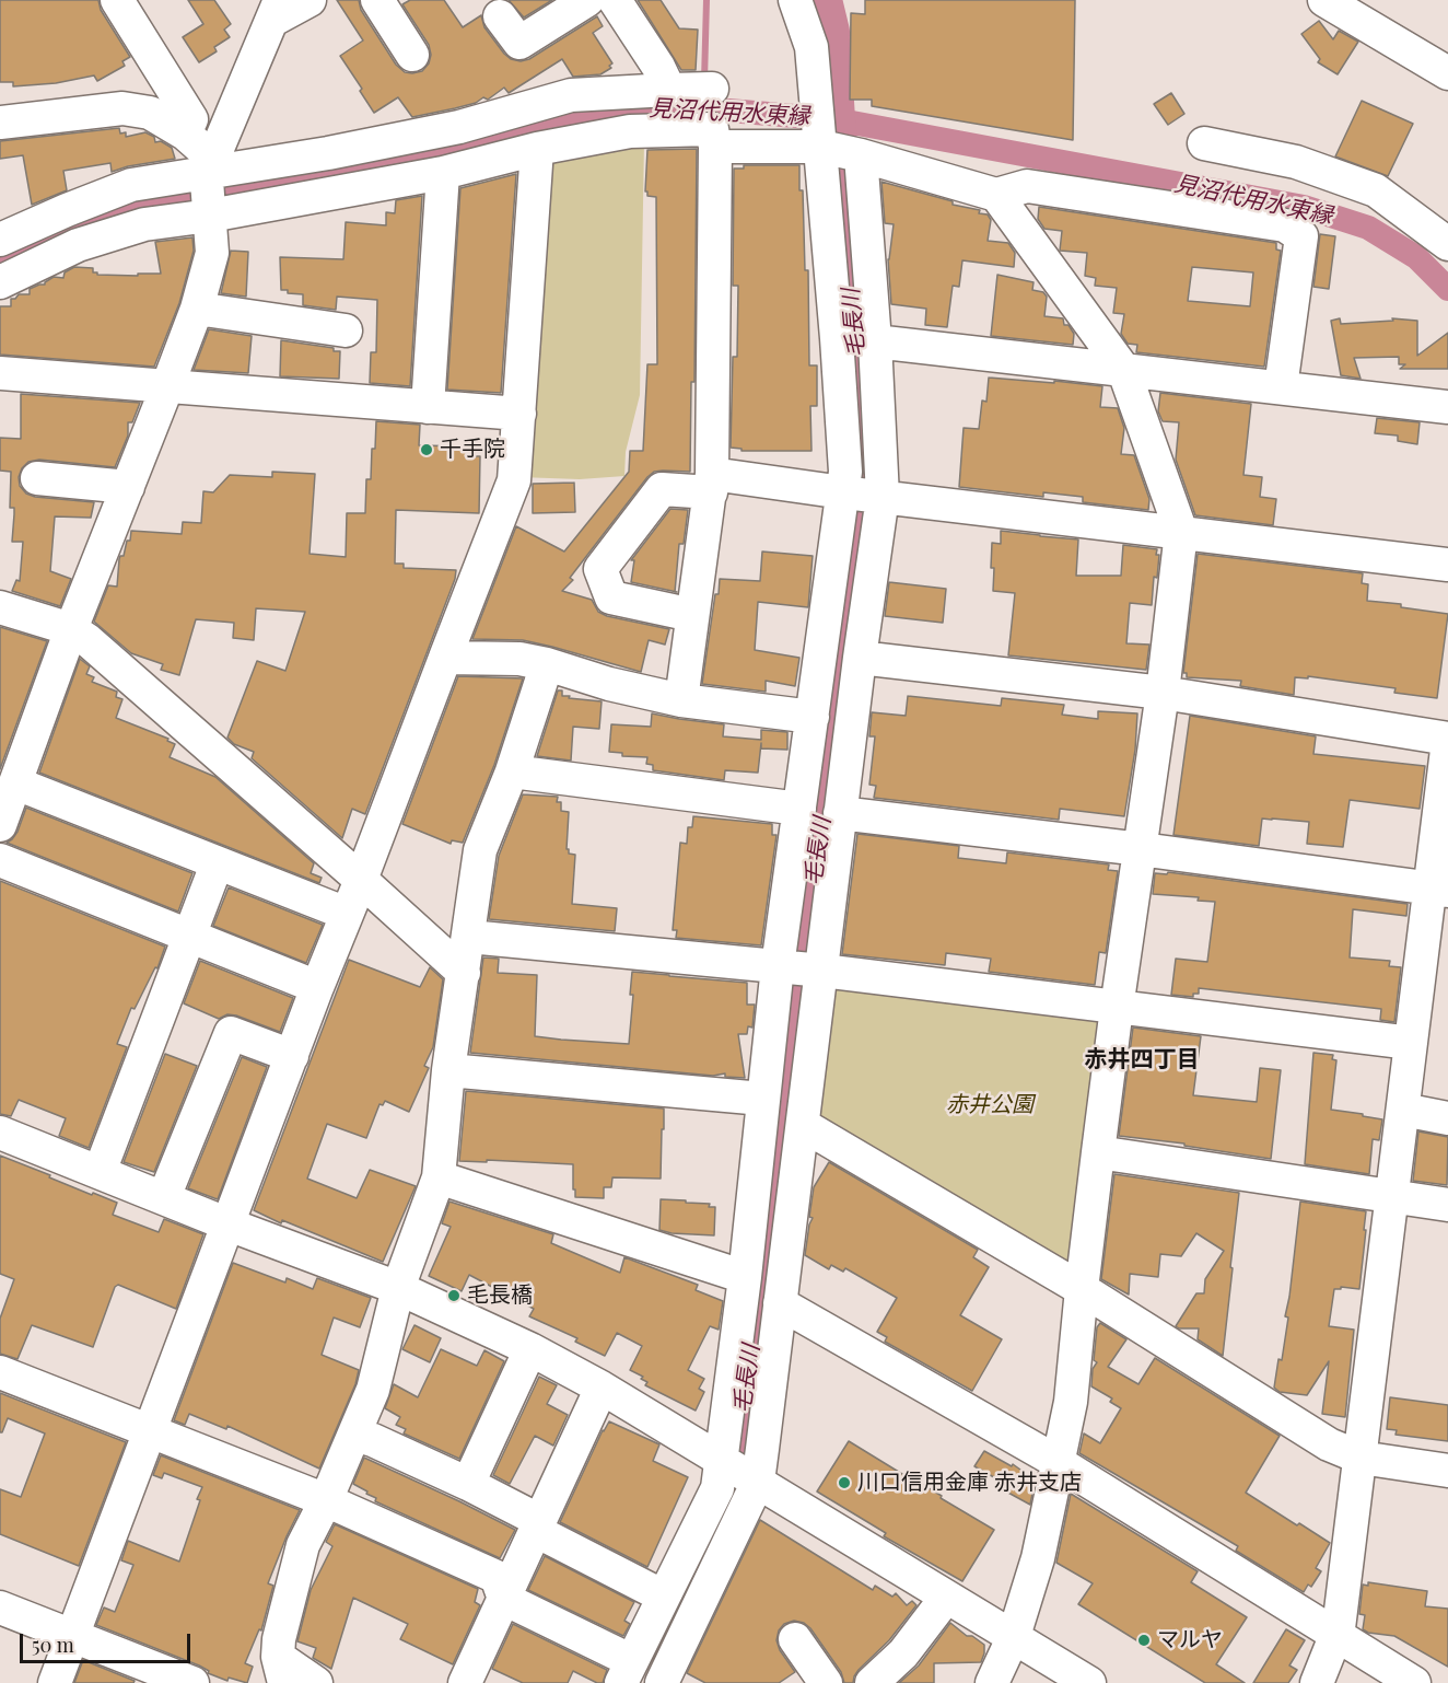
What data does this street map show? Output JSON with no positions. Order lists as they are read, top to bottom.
{
  "districts": ["赤井四丁目"],
  "water": ["見沼代用水東縁", "毛長川"],
  "parks": ["赤井公園"],
  "places": [
    "千手院",
    "毛長橋",
    "川口信用金庫 赤井支店",
    "マルヤ"
  ],
  "scale_bar": "50 m"
}
